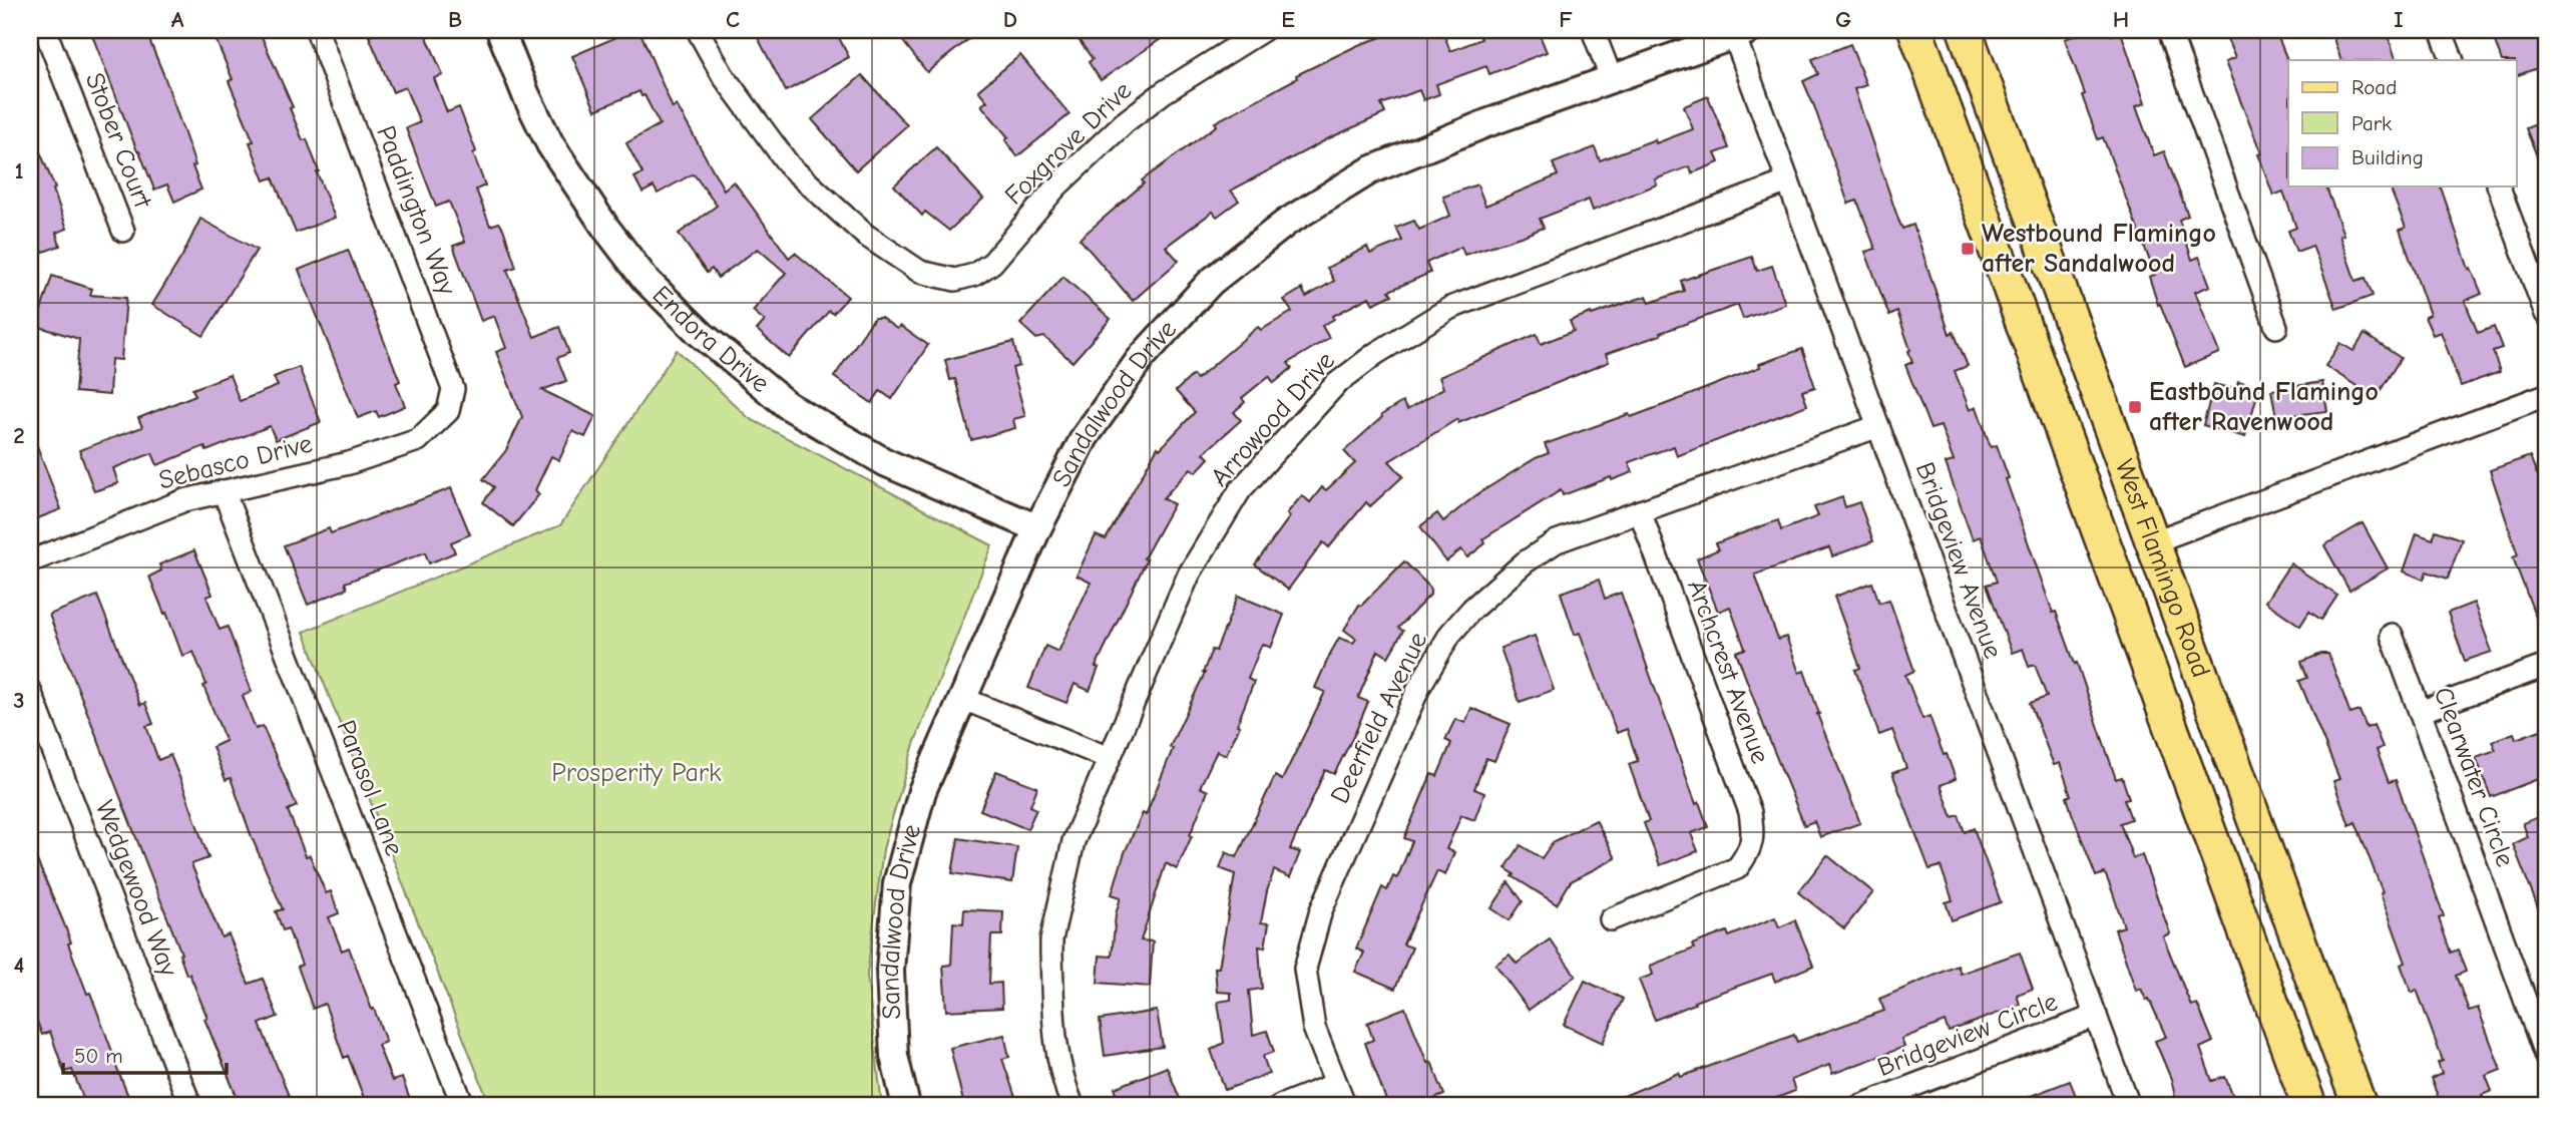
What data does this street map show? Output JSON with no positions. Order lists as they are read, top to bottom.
{
  "streets": {
    "main road": ["West Flamingo Road"],
    "street": [
      "Stober Court",
      "Foxgrove Drive",
      "Paddington Way",
      "Endora Drive",
      "Sandalwood Drive",
      "Arrowood Drive",
      "Sebasco Drive",
      "Bridgeview Avenue",
      "Archcrest Avenue",
      "Deerfield Avenue",
      "Clearwater Circle",
      "Parasol Lane",
      "Wedgewood Way",
      "Bridgeview Circle"
    ]
  },
  "crossings": [
    ["Paddington Way", "Sebasco Drive"],
    ["Endora Drive", "Sandalwood Drive"],
    ["Sandalwood Drive", "Bridgeview Avenue"],
    ["Arrowood Drive", "Bridgeview Avenue"],
    ["Sebasco Drive", "Parasol Lane"],
    ["Bridgeview Avenue", "Deerfield Avenue"],
    ["Bridgeview Avenue", "Bridgeview Circle"],
    ["Archcrest Avenue", "Deerfield Avenue"]
  ],
  "parks": ["Prosperity Park"],
  "places": {
    "transit": ["Westbound Flamingo after Sandalwood", "Eastbound Flamingo after Ravenwood"]
  },
  "legend": ["Road", "Park", "Building"],
  "scale_bar": "50 m",
  "grid": {
    "columns": [
      "A",
      "B",
      "C",
      "D",
      "E",
      "F",
      "G",
      "H",
      "I"
    ],
    "rows": [
      "1",
      "2",
      "3",
      "4"
    ]
  }
}
